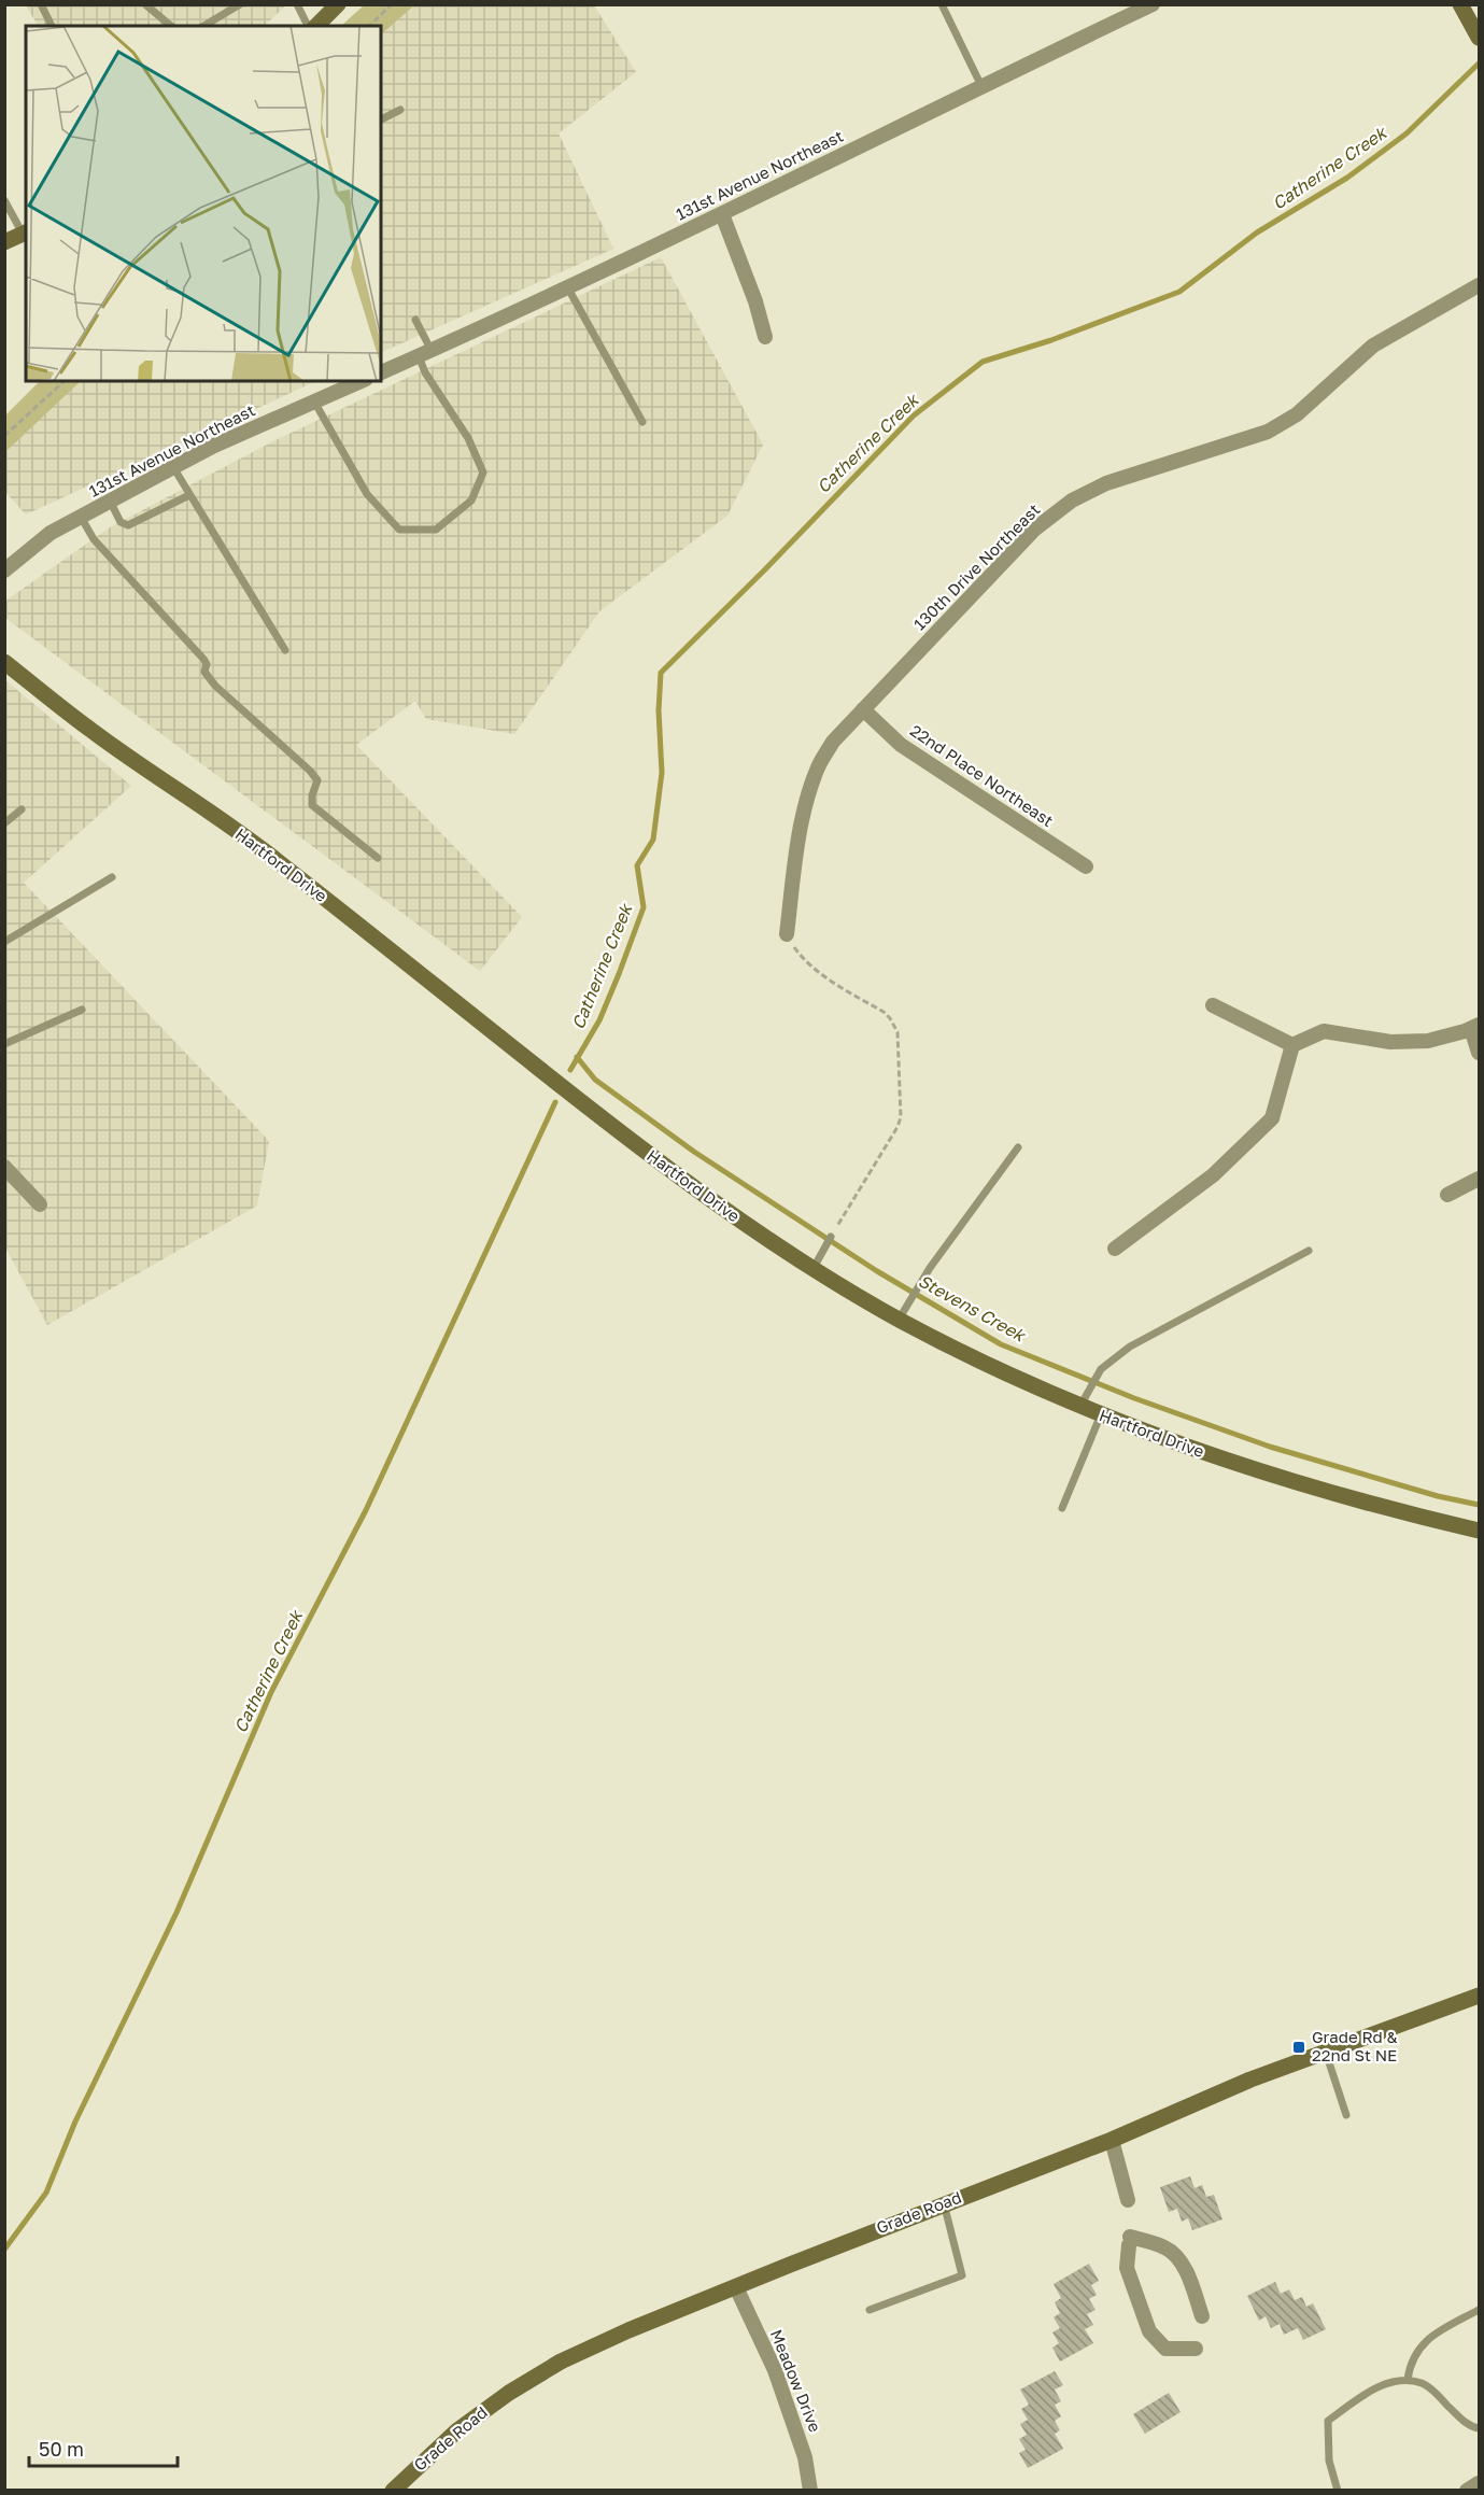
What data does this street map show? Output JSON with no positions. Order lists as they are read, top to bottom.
{
  "streets": {
    "main road": ["Hartford Drive", "Grade Road"],
    "street": [
      "131st Avenue Northeast",
      "130th Drive Northeast",
      "22nd Place Northeast",
      "Meadow Drive"
    ]
  },
  "crossings": [
    ["130th Drive Northeast", "22nd Place Northeast"],
    ["Grade Road", "Meadow Drive"]
  ],
  "water": ["Catherine Creek", "Stevens Creek"],
  "places": {
    "transit": ["Grade Rd & 22nd St NE"]
  },
  "scale_bar": "50 m"
}
